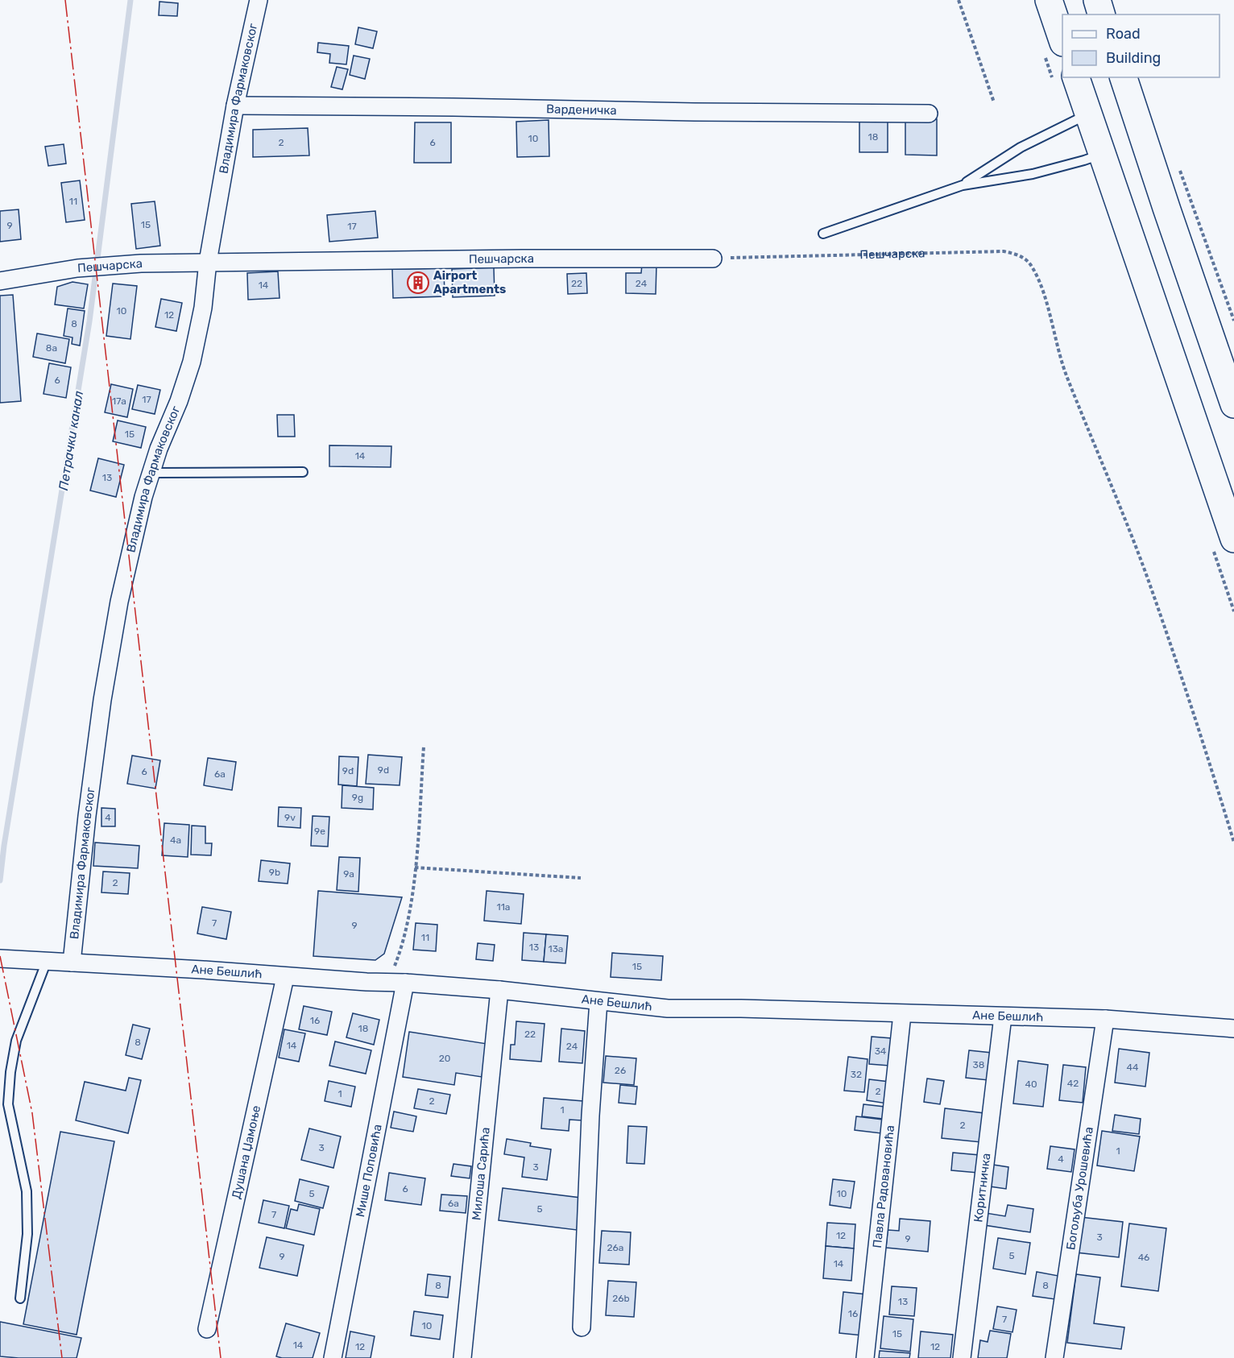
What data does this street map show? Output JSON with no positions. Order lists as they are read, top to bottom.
{
  "streets": {
    "street": [
      "Владимира Фармаковског",
      "Варденичка",
      "Пешчарска",
      "Ане Бешлић",
      "Душана Џамоње",
      "Мише Поповића",
      "Милоша Сарића",
      "Павла Радовановића",
      "Коритничка",
      "Богољуба Урошевића"
    ]
  },
  "crossings": [
    ["Владимира Фармаковског", "Варденичка"],
    ["Владимира Фармаковског", "Пешчарска"],
    ["Владимира Фармаковског", "Ане Бешлић"],
    ["Ане Бешлић", "Душана Џамоње"],
    ["Ане Бешлић", "Мише Поповића"],
    ["Ане Бешлић", "Милоша Сарића"],
    ["Ане Бешлић", "Павла Радовановића"],
    ["Ане Бешлић", "Коритничка"],
    ["Ане Бешлић", "Богољуба Урошевића"]
  ],
  "water": ["Петрачки канал"],
  "places": {
    "building": ["Airport Apartments"]
  },
  "house_numbers": [
    "18",
    "10",
    "2",
    "6",
    "11",
    "15",
    "9",
    "17",
    "22",
    "24",
    "14",
    "10",
    "12",
    "8",
    "8a",
    "6",
    "17",
    "17a",
    "15",
    "14",
    "13",
    "9d",
    "9đ",
    "6",
    "6a",
    "9g",
    "4",
    "9v",
    "9e",
    "4a",
    "9b",
    "9a",
    "2",
    "11a",
    "7",
    "9",
    "11",
    "13",
    "13a",
    "15",
    "16",
    "18",
    "22",
    "8",
    "14",
    "24",
    "34",
    "20",
    "38",
    "44",
    "26",
    "32",
    "42",
    "40",
    "2",
    "1",
    "2",
    "1",
    "2",
    "3",
    "1",
    "4",
    "3",
    "6",
    "5",
    "10",
    "6a",
    "5",
    "7",
    "12",
    "3",
    "9",
    "26a",
    "5",
    "9",
    "46",
    "14",
    "8",
    "8",
    "26b",
    "13",
    "16",
    "7",
    "10",
    "15",
    "14",
    "12",
    "12"
  ],
  "legend": ["Road", "Building"]
}
